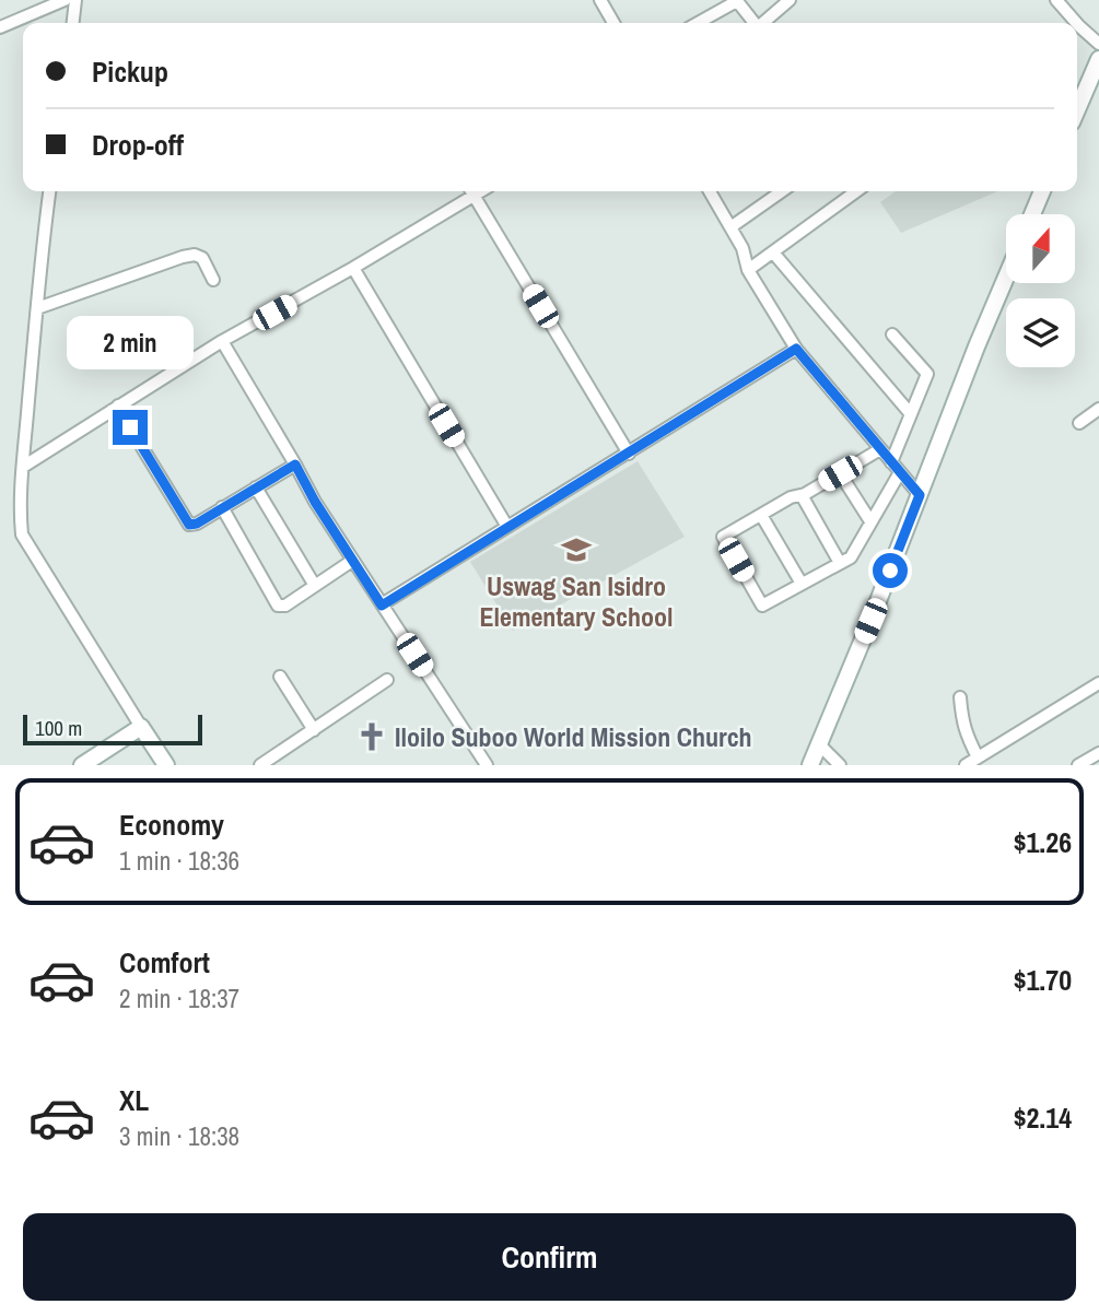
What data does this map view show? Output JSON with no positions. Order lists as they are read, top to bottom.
{
  "places": {
    "school or university": ["Uswag San Isidro Elementary School"],
    "church": ["Iloilo Suboo World Mission Church"]
  },
  "scale_bar": "100 m",
  "north": "top",
  "page": {
    "banner": ["Pickup", "Drop-off"],
    "bubble": "2 min",
    "scale": "100 m",
    "list": [
      {
        "name": "Economy",
        "note": "1 min · 18:36",
        "value": "$1.26"
      },
      {
        "name": "Comfort",
        "note": "2 min · 18:37",
        "value": "$1.70"
      },
      {
        "name": "XL",
        "note": "3 min · 18:38",
        "value": "$2.14"
      }
    ],
    "buttons": "Confirm"
  }
}
